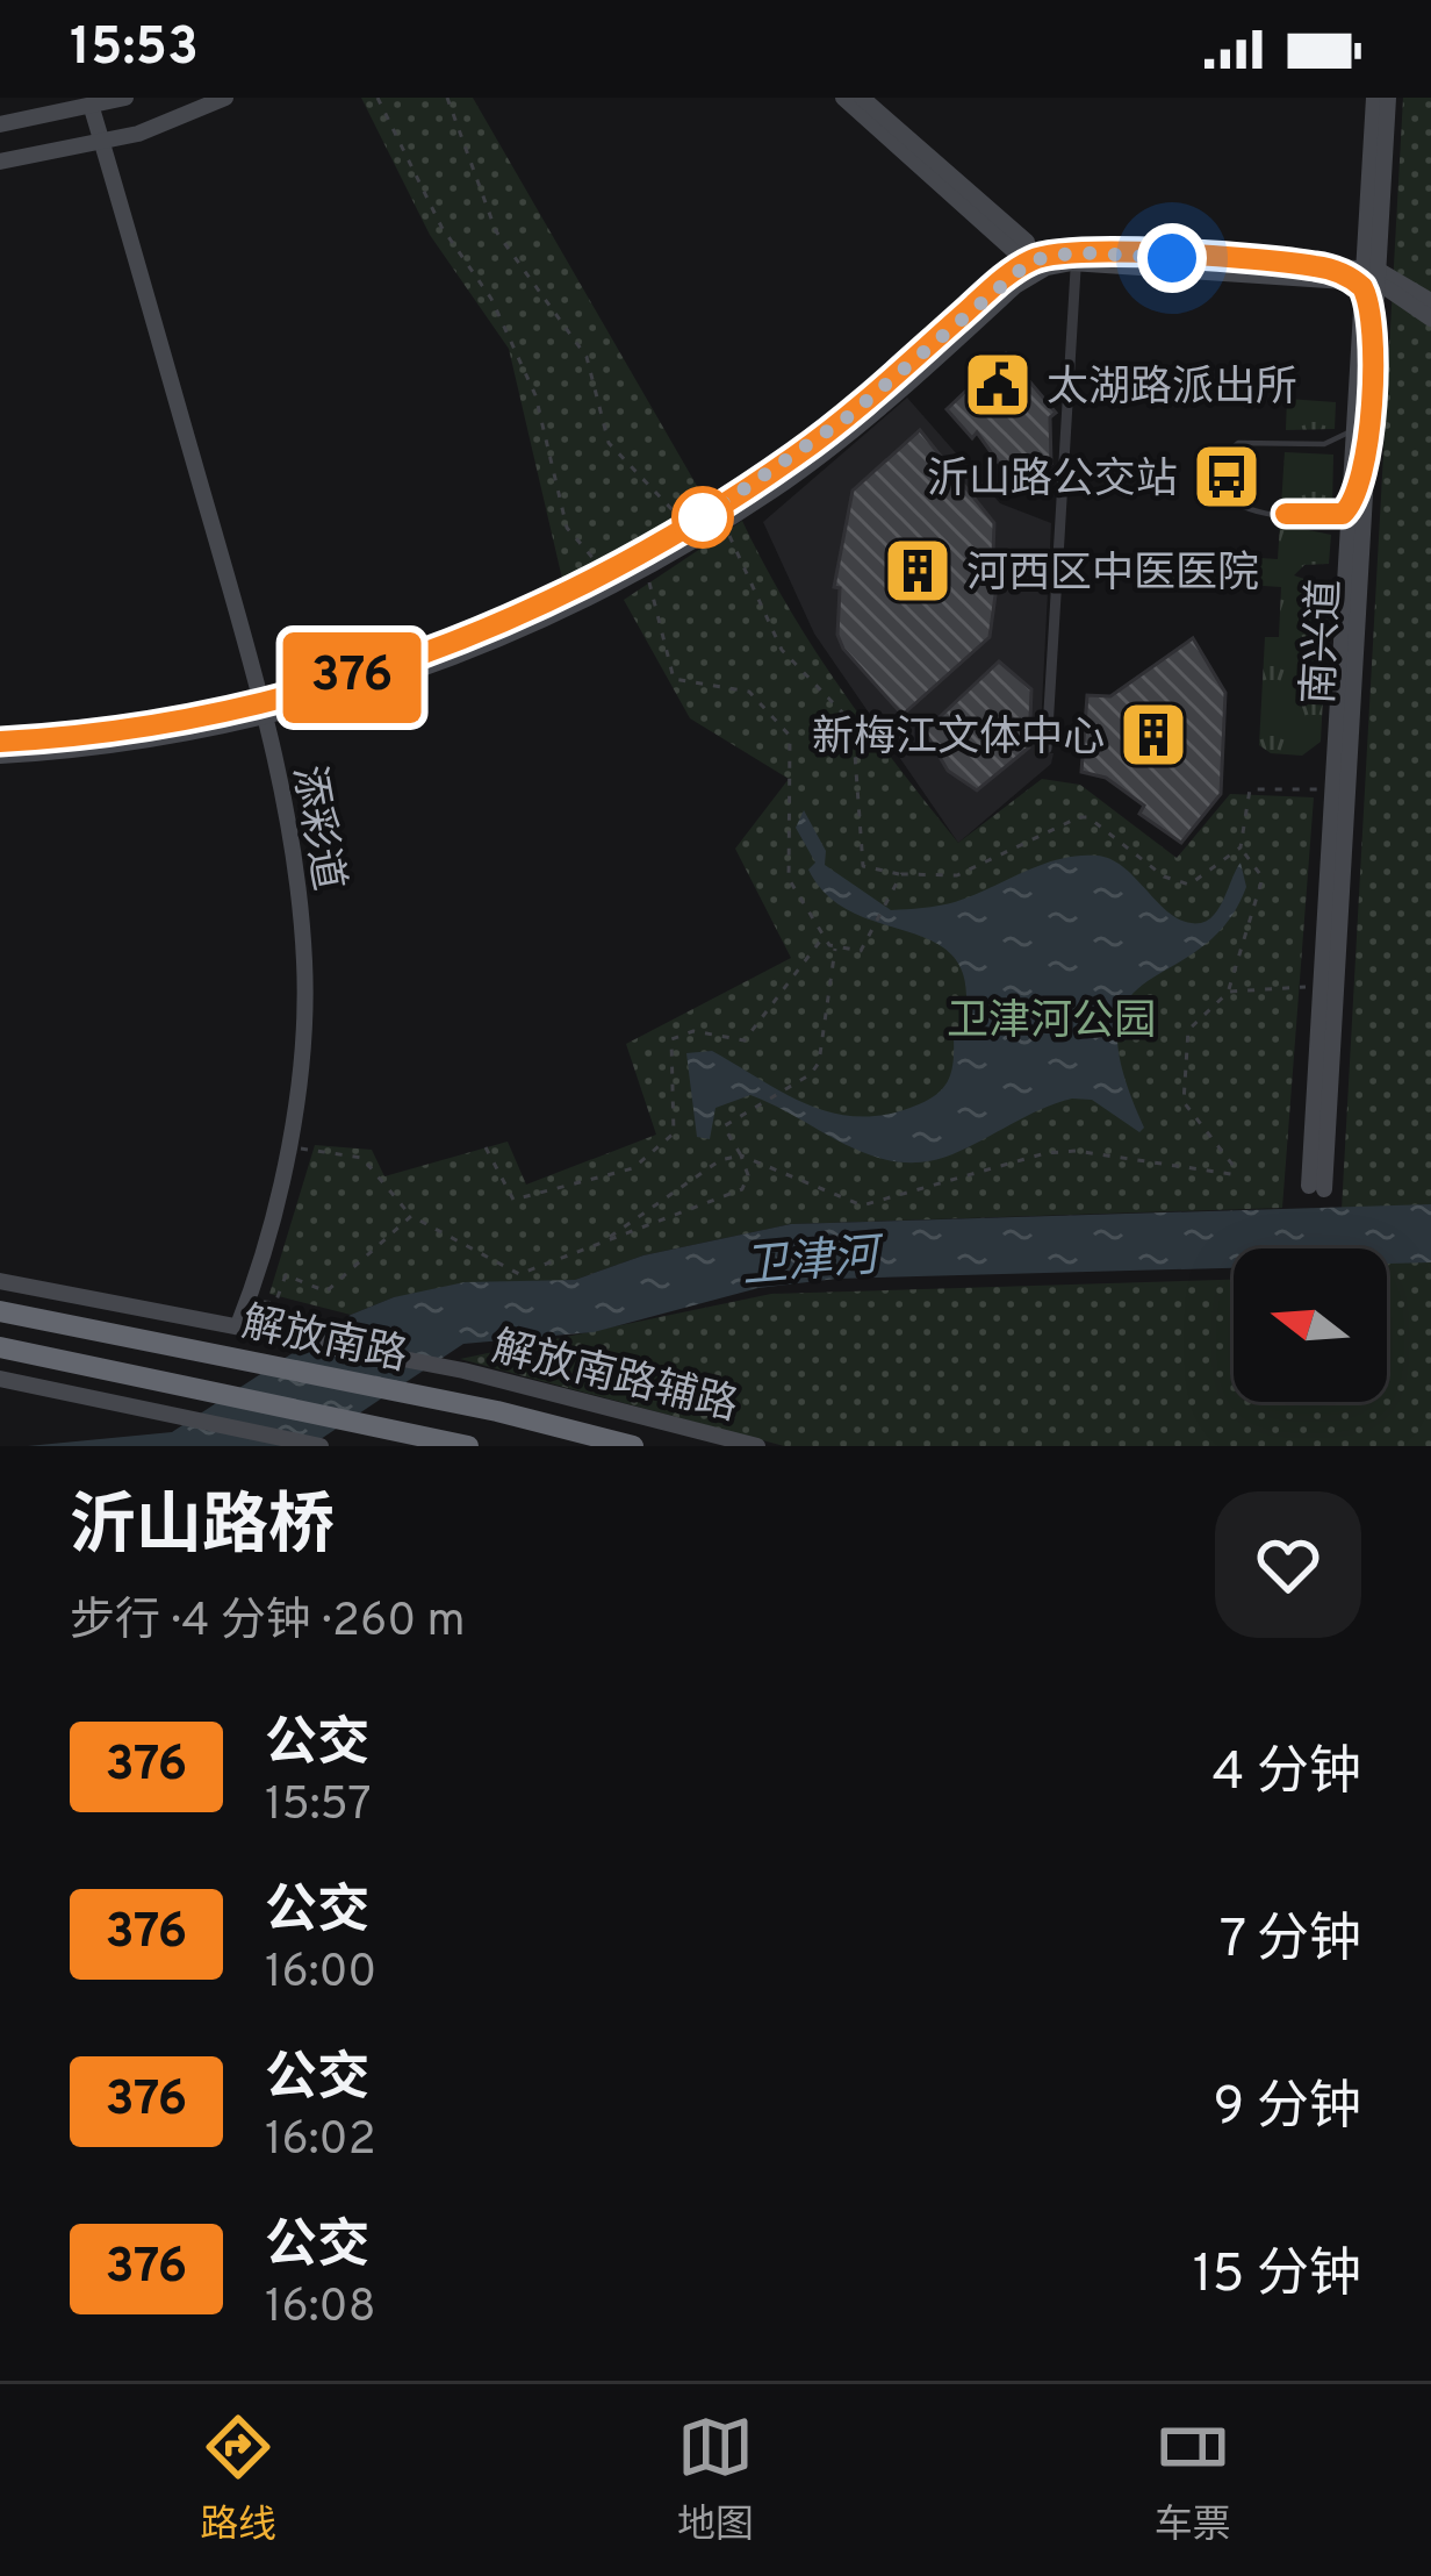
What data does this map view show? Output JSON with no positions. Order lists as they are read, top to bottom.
{
  "streets": {
    "highway": ["解放南路"],
    "street": ["南兴道", "添彩道", "解放南路辅路"]
  },
  "crossings": [
    ["添彩道", "解放南路"],
    ["解放南路", "解放南路辅路"]
  ],
  "water": ["卫津河"],
  "parks": ["卫津河公园"],
  "places": {
    "public building": ["太湖路派出所"],
    "bus stop": ["沂山路公交站"],
    "building": ["河西区中医医院", "新梅江文体中心"]
  },
  "lines": ["bus line 376"],
  "north": "left",
  "page": {
    "status": "15:53",
    "on_map": "376",
    "heading": ["沂山路桥", "步行 · 4 分钟 · 260 m"],
    "list": [
      {
        "mark": "376",
        "name": "公交",
        "note": "15:57",
        "value": "4 分钟"
      },
      {
        "mark": "376",
        "name": "公交",
        "note": "16:00",
        "value": "7 分钟"
      },
      {
        "mark": "376",
        "name": "公交",
        "note": "16:02",
        "value": "9 分钟"
      },
      {
        "mark": "376",
        "name": "公交",
        "note": "16:08",
        "value": "15 分钟"
      }
    ],
    "tabs": ["路线", "地图", "车票"]
  }
}
